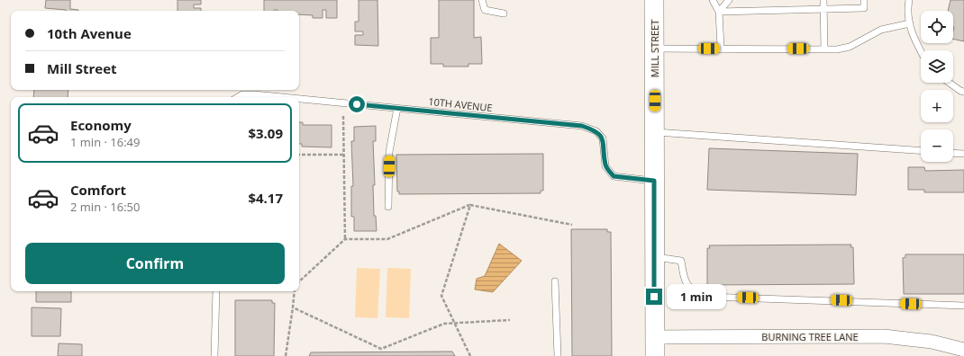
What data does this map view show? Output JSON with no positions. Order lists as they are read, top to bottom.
{
  "streets": {
    "main road": ["MILL STREET"],
    "street": ["BURNING TREE LANE"],
    "lane": ["10TH AVENUE"]
  },
  "crossings": [
    ["MILL STREET", "10TH AVENUE"],
    ["MILL STREET", "BURNING TREE LANE"]
  ],
  "page": {
    "map_buttons": ["+", "−"],
    "banner": ["10th Avenue", "Mill Street"],
    "list": [
      {
        "name": "Economy",
        "note": "1 min · 16:49",
        "value": "$3.09"
      },
      {
        "name": "Comfort",
        "note": "2 min · 16:50",
        "value": "$4.17"
      }
    ],
    "buttons": "Confirm",
    "bubble": "1 min"
  }
}
